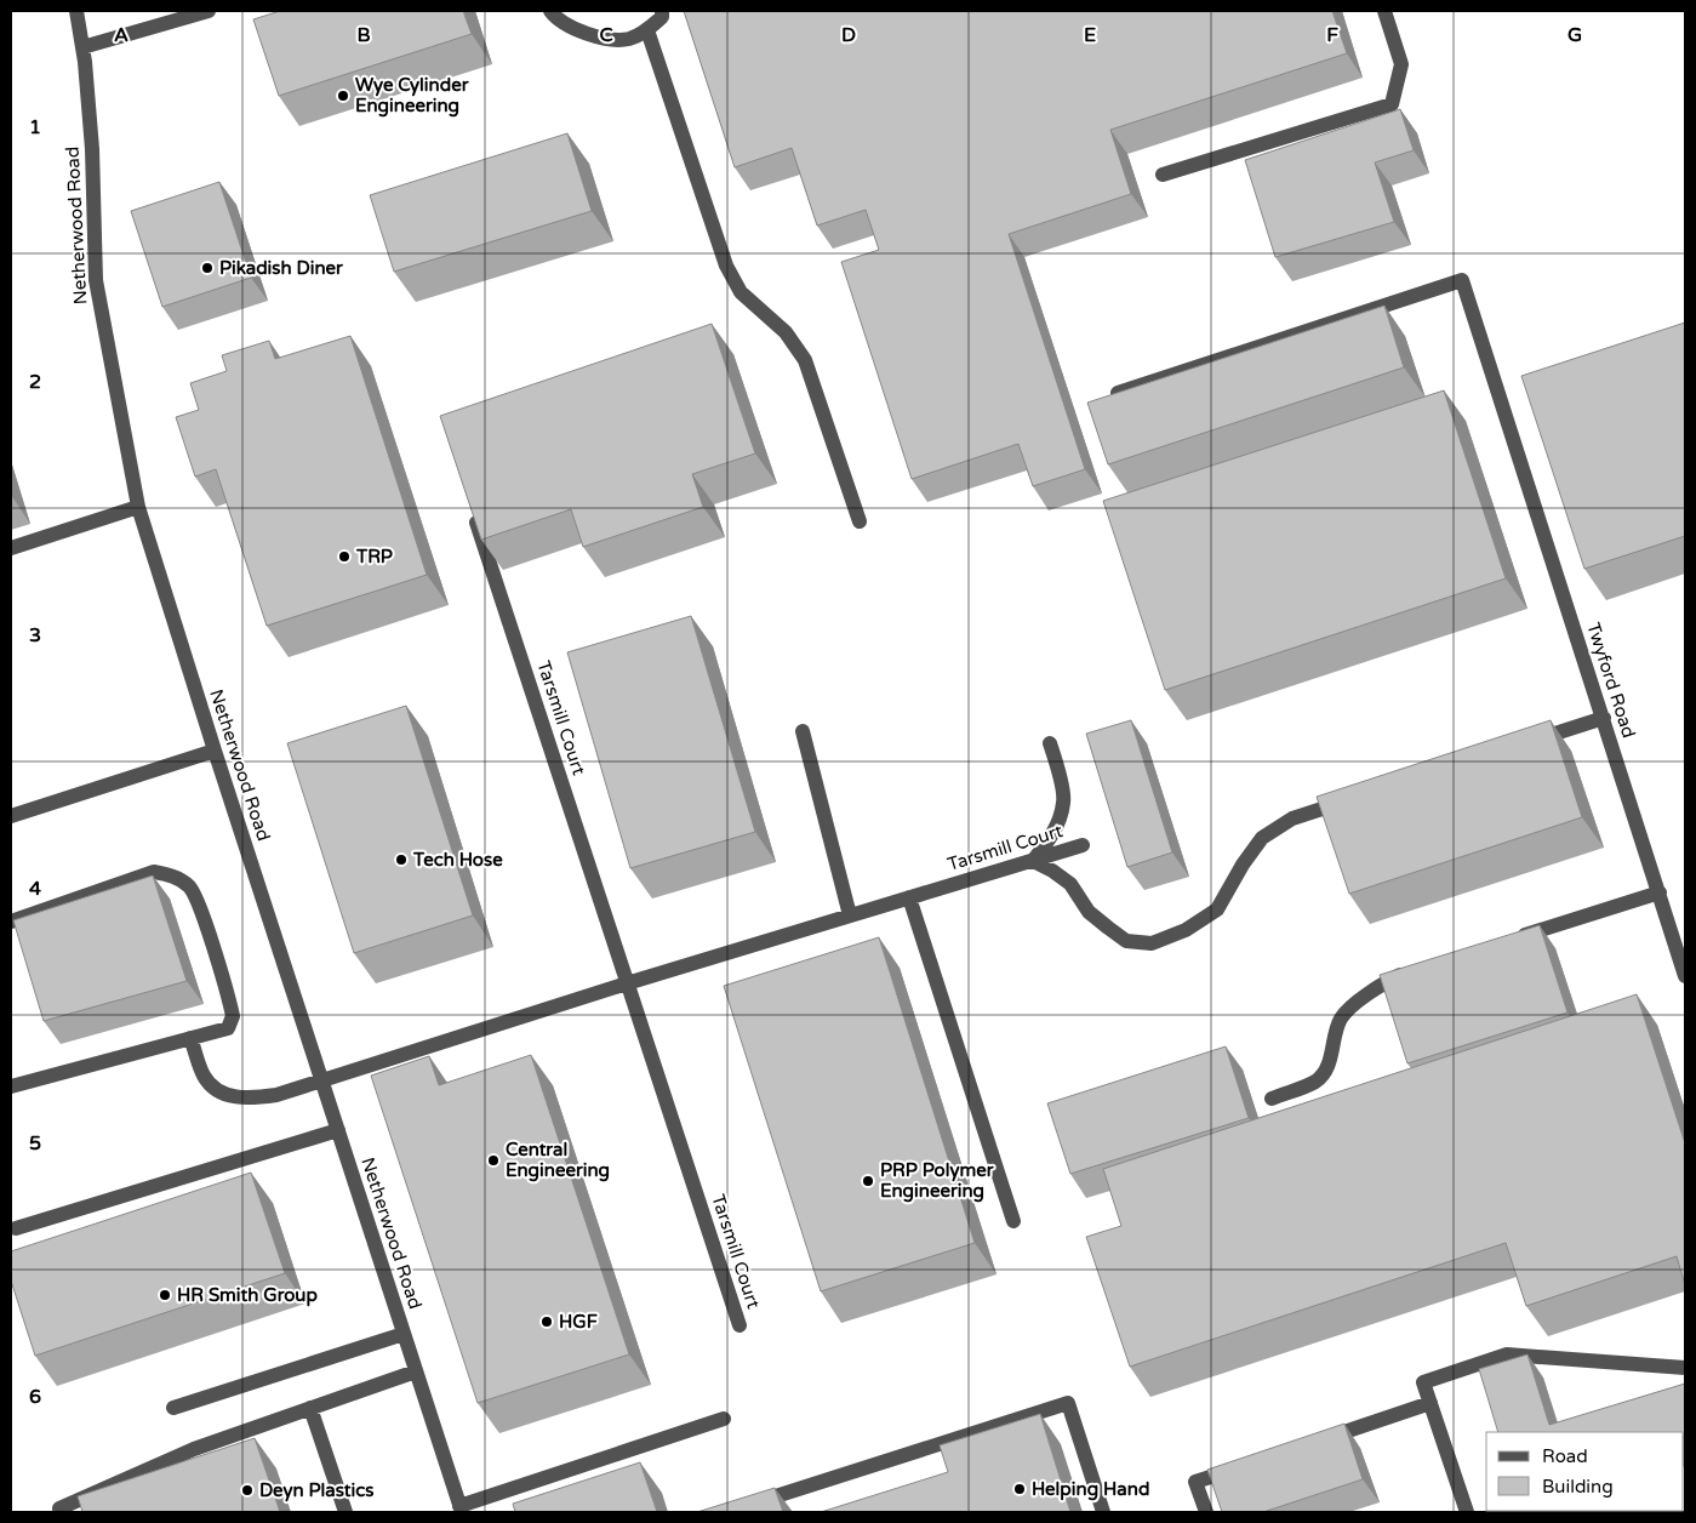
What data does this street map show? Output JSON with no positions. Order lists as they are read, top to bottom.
{
  "streets": {
    "street": ["Netherwood Road", "Twyford Road", "Tarsmill Court"]
  },
  "crossings": [
    ["Netherwood Road", "Tarsmill Court"]
  ],
  "places": [
    "Wye Cylinder Engineering",
    "Pikadish Diner",
    "TRP",
    "Tech Hose",
    "Central Engineering",
    "PRP Polymer Engineering",
    "HR Smith Group",
    "HGF",
    "Helping Hand",
    "Deyn Plastics"
  ],
  "legend": ["Road", "Building"],
  "grid": {
    "columns": [
      "A",
      "B",
      "C",
      "D",
      "E",
      "F",
      "G"
    ],
    "rows": [
      "1",
      "2",
      "3",
      "4",
      "5",
      "6"
    ]
  }
}
